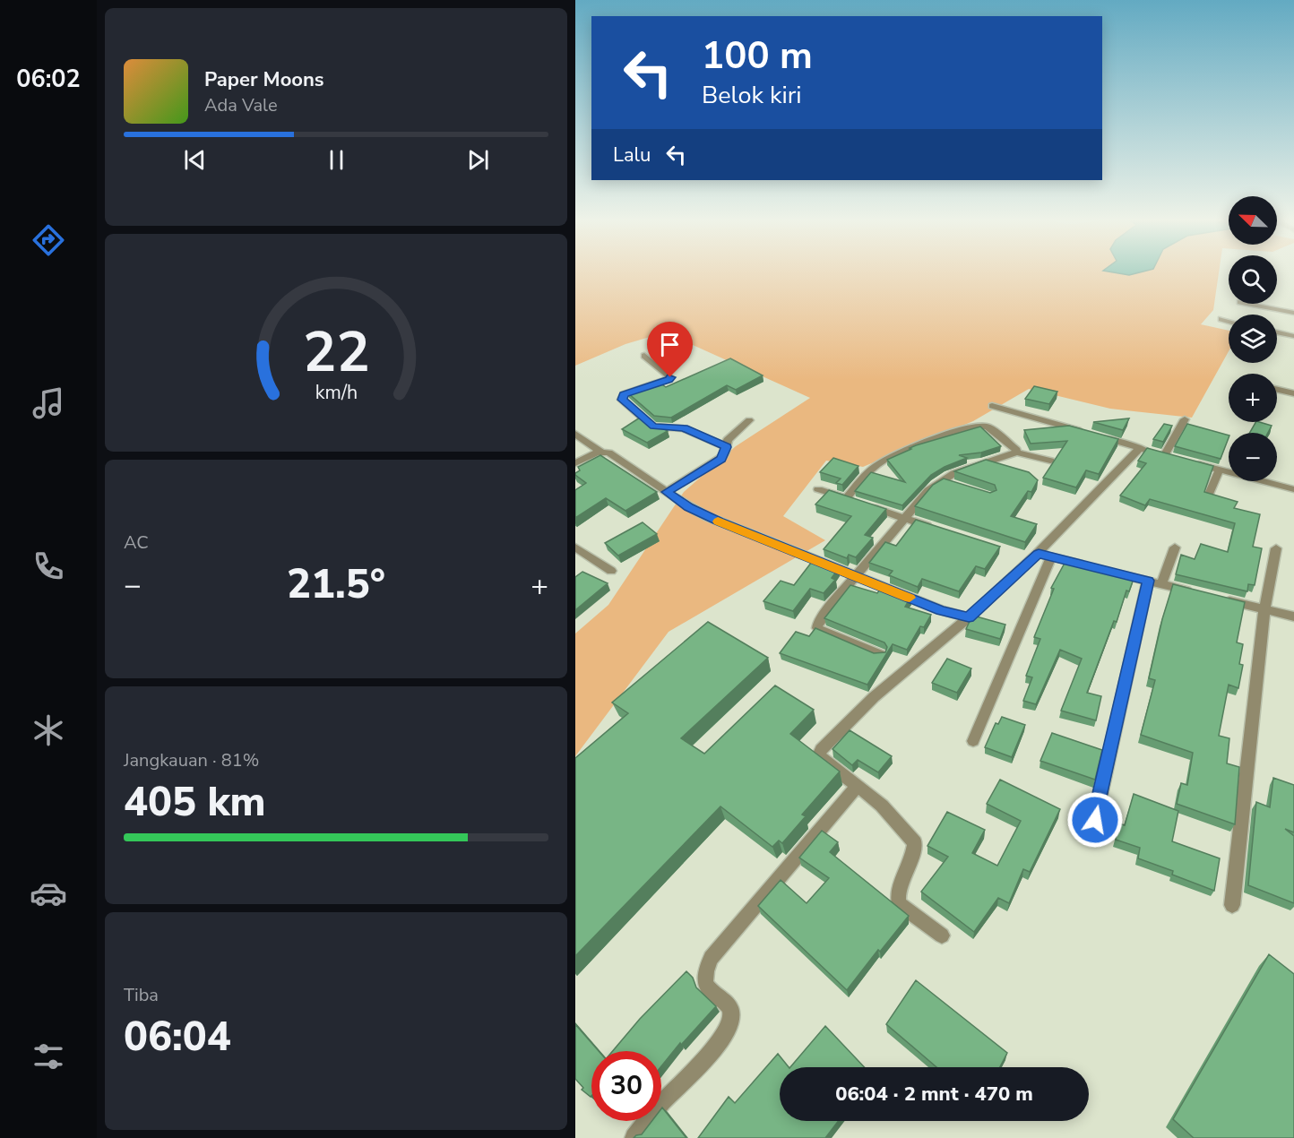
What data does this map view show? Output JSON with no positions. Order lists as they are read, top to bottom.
{
  "north": "top left",
  "page": {
    "tabs": "06:02",
    "turn": ["100 m", "Belok kiri"],
    "song": ["Paper Moons", "Ada Vale"],
    "then": "Lalu",
    "map_buttons": ["+", "−"],
    "tile": [
      "AC",
      ["Jangkauan · 81%", "405 km"],
      ["Tiba", "06:04"]
    ],
    "heat": ["−", "21.5°", "+"],
    "limit": "30",
    "trip": "06:04 · 2 mnt · 470 m",
    "gauge": ["22", "km/h"]
  }
}
